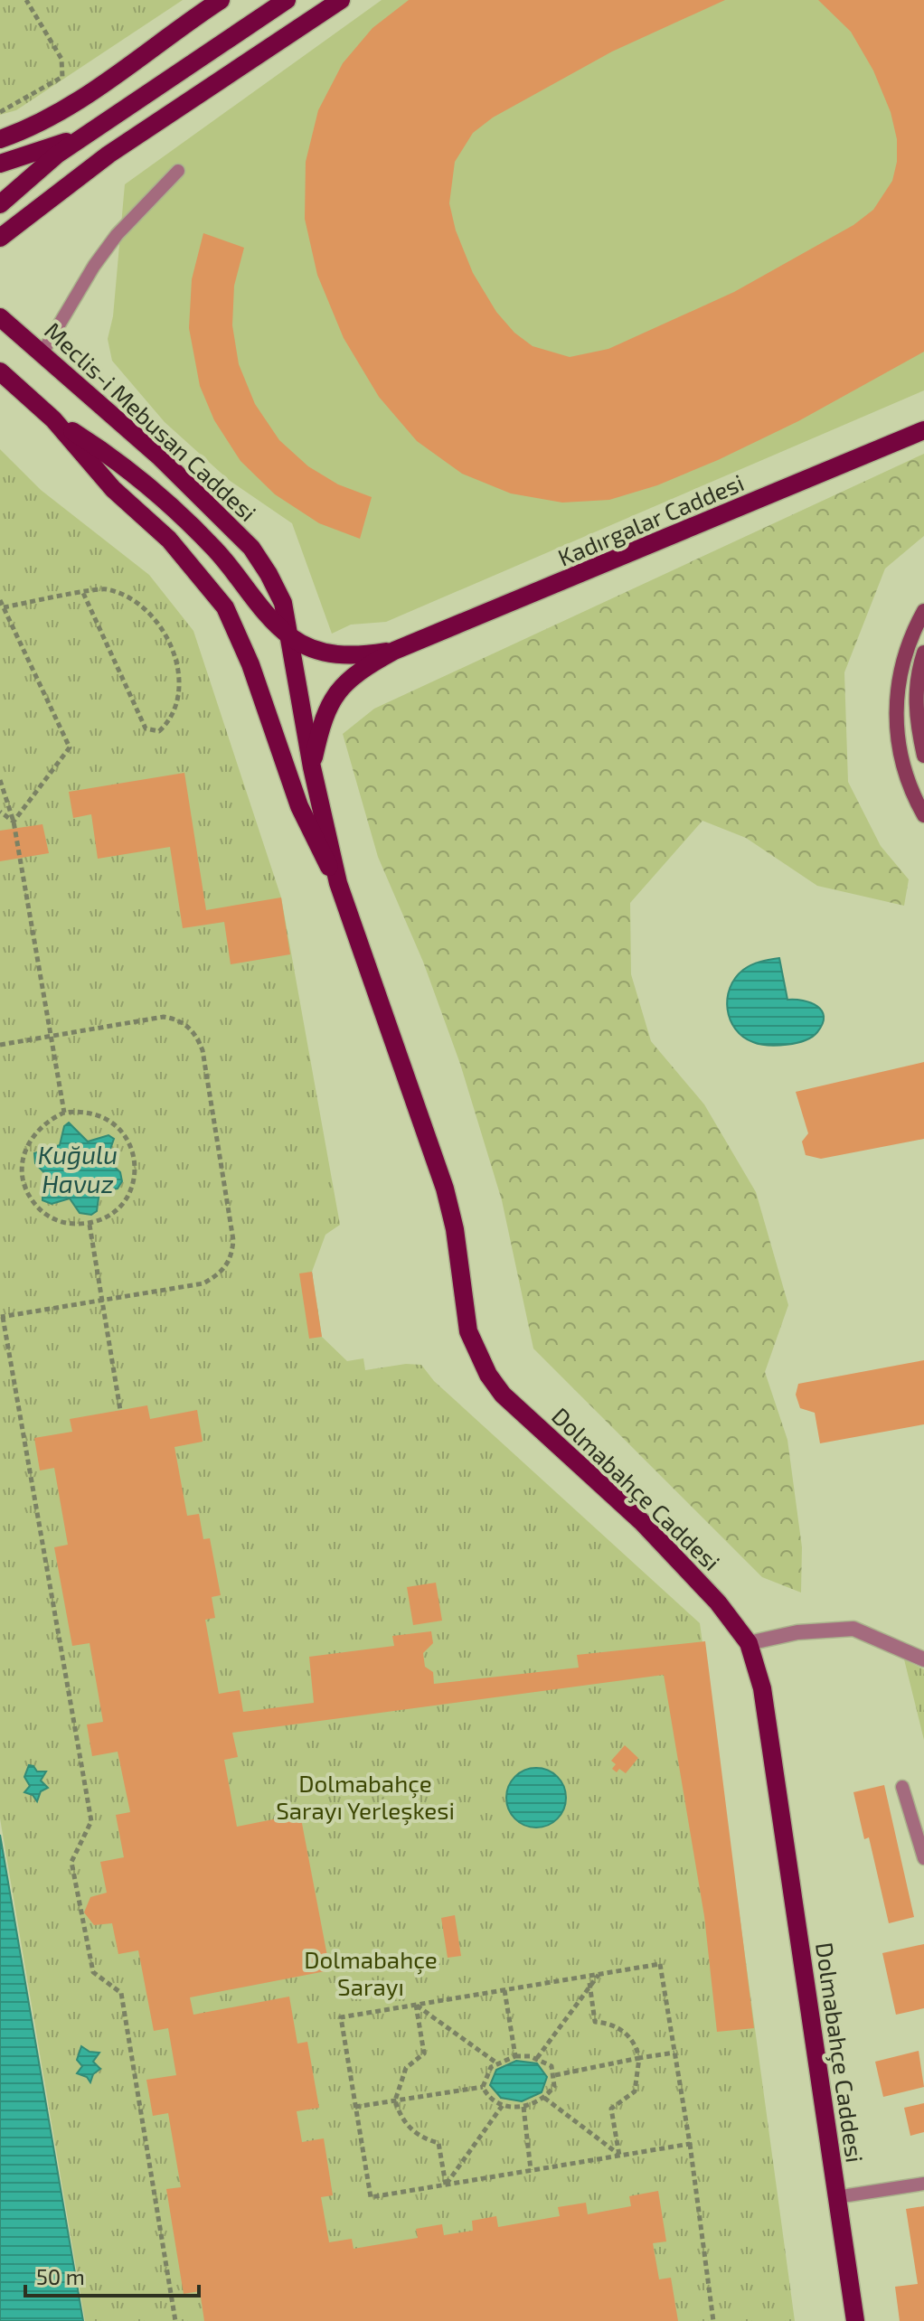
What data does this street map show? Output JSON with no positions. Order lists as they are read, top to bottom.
{
  "streets": {
    "main road": ["Meclis-i Mebusan Caddesi", "Kadırgalar Caddesi", "Dolmabahçe Caddesi"]
  },
  "crossings": [
    ["Meclis-i Mebusan Caddesi", "Kadırgalar Caddesi"],
    ["Meclis-i Mebusan Caddesi", "Dolmabahçe Caddesi"]
  ],
  "water": ["Kuğulu Havuz"],
  "parks": ["Dolmabahçe Sarayı Yerleşkesi", "Dolmabahçe Sarayı"],
  "scale_bar": "50 m"
}
